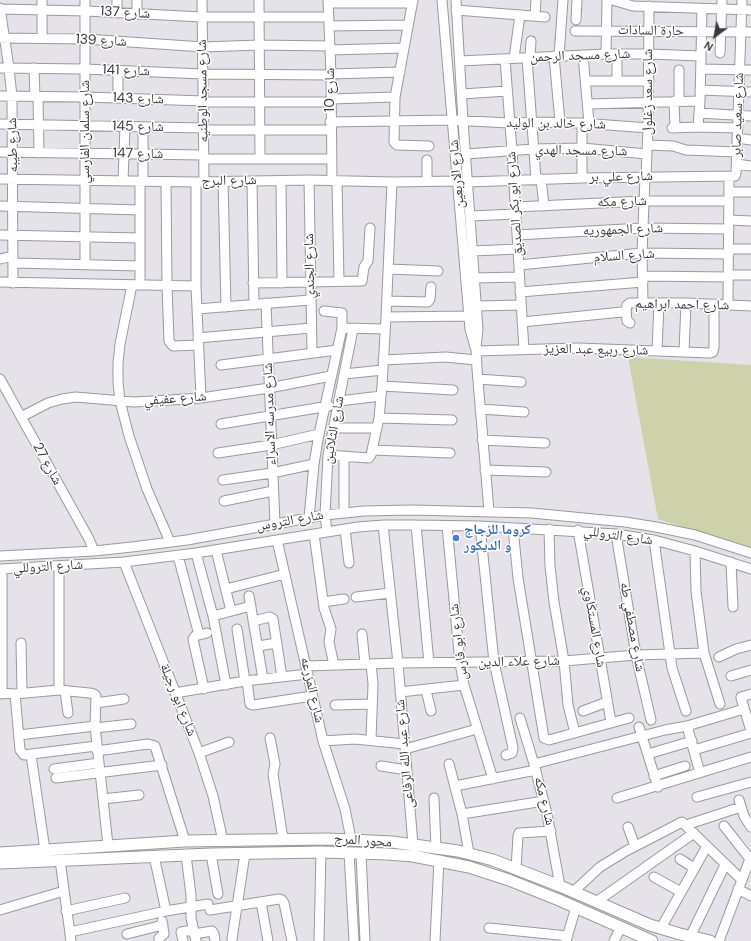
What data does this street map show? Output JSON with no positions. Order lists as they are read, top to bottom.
{
  "streets": {
    "main road": ["محور المرج"],
    "street": [
      "شارع 137",
      "حارة السادات",
      "شارع 139",
      "شارع مسجد الرحمن",
      "شارع 141",
      "شارع 10",
      "شارع مسجد الوطنيه",
      "شارع سعد زغلول",
      "شارع 143",
      "شارع سعيد صابر",
      "شارع خالد بن الوليد",
      "شارع 145",
      "شارع سلمان الفارسي",
      "شارع طيبه",
      "شارع مسجد الهدي",
      "شارع 147",
      "شارع الاربعين",
      "شارع علي بر",
      "شارع البرج",
      "شارع مكه",
      "شارع ابو بكر الصديق",
      "شارع الجمهوريه",
      "شارع السلام",
      "شارع الجندي",
      "شارع احمد ابراهيم",
      "شارع ربيع عبد العزيز",
      "شارع عفيفي",
      "شارع مدرسه الاسراء",
      "شارع الثلاثين",
      "شارع 27",
      "شارع التروس",
      "شارع التروللي",
      "شارع المستكاوي",
      "شارع مصطفي طه",
      "شارع ابو فارس",
      "شارع علاء الدين",
      "شارع المزرعه",
      "شارع ابو رجيلة",
      "شارع عبد الله الرفاعى"
    ]
  },
  "crossings": [
    ["شارع 137", "شارع 10"],
    ["شارع 137", "شارع مسجد الوطنيه"],
    ["شارع 137", "شارع سلمان الفارسي"],
    ["شارع 137", "شارع طيبه"],
    ["حارة السادات", "شارع سعد زغلول"],
    ["حارة السادات", "شارع سعيد صابر"],
    ["شارع 139", "شارع 10"],
    ["شارع 139", "شارع مسجد الوطنيه"],
    ["شارع 139", "شارع سلمان الفارسي"],
    ["شارع 139", "شارع طيبه"],
    ["شارع مسجد الرحمن", "شارع سعد زغلول"],
    ["شارع مسجد الرحمن", "شارع الاربعين"],
    ["شارع مسجد الرحمن", "شارع ابو بكر الصديق"],
    ["شارع 141", "شارع 10"],
    ["شارع 141", "شارع مسجد الوطنيه"],
    ["شارع 141", "شارع سلمان الفارسي"],
    ["شارع 141", "شارع طيبه"],
    ["شارع 10", "شارع 143"],
    ["شارع 10", "شارع خالد بن الوليد"],
    ["شارع 10", "شارع 145"],
    ["شارع 10", "شارع 147"],
    ["شارع 10", "شارع البرج"],
    ["شارع مسجد الوطنيه", "شارع 143"],
    ["شارع مسجد الوطنيه", "شارع 145"],
    ["شارع مسجد الوطنيه", "شارع 147"],
    ["شارع مسجد الوطنيه", "شارع البرج"],
    ["شارع مسجد الوطنيه", "شارع عفيفي"],
    ["شارع سعد زغلول", "شارع خالد بن الوليد"],
    ["شارع سعد زغلول", "شارع مسجد الهدي"],
    ["شارع سعد زغلول", "شارع علي بر"],
    ["شارع سعد زغلول", "شارع مكه"],
    ["شارع سعد زغلول", "شارع الجمهوريه"],
    ["شارع سعد زغلول", "شارع السلام"],
    ["شارع سعد زغلول", "شارع احمد ابراهيم"],
    ["شارع 143", "شارع سلمان الفارسي"],
    ["شارع 143", "شارع طيبه"],
    ["شارع سعيد صابر", "شارع مسجد الهدي"],
    ["شارع سعيد صابر", "شارع علي بر"],
    ["شارع خالد بن الوليد", "شارع 145"],
    ["شارع خالد بن الوليد", "شارع الاربعين"],
    ["شارع خالد بن الوليد", "شارع ابو بكر الصديق"],
    ["شارع 145", "شارع سلمان الفارسي"],
    ["شارع 145", "شارع طيبه"],
    ["شارع سلمان الفارسي", "شارع 147"],
    ["شارع سلمان الفارسي", "شارع البرج"],
    ["شارع طيبه", "شارع 147"],
    ["شارع طيبه", "شارع البرج"],
    ["شارع مسجد الهدي", "شارع الاربعين"],
    ["شارع مسجد الهدي", "شارع ابو بكر الصديق"],
    ["شارع الاربعين", "شارع علي بر"],
    ["شارع الاربعين", "شارع البرج"],
    ["شارع الاربعين", "شارع مكه"],
    ["شارع الاربعين", "شارع ربيع عبد العزيز"],
    ["شارع الاربعين", "شارع التروس"],
    ["شارع الاربعين", "شارع التروللي"],
    ["شارع علي بر", "شارع ابو بكر الصديق"],
    ["شارع البرج", "شارع الجندي"],
    ["شارع مكه", "شارع ابو بكر الصديق"],
    ["شارع مكه", "محور المرج"],
    ["شارع ابو بكر الصديق", "شارع الجمهوريه"],
    ["شارع ابو بكر الصديق", "شارع السلام"],
    ["شارع ابو بكر الصديق", "شارع احمد ابراهيم"],
    ["شارع ابو بكر الصديق", "شارع ربيع عبد العزيز"],
    ["شارع احمد ابراهيم", "شارع ربيع عبد العزيز"],
    ["شارع عفيفي", "شارع مدرسه الاسراء"],
    ["شارع عفيفي", "شارع الثلاثين"],
    ["شارع عفيفي", "شارع 27"],
    ["شارع مدرسه الاسراء", "شارع التروس"],
    ["شارع الثلاثين", "شارع التروس"],
    ["شارع 27", "شارع التروس"],
    ["شارع 27", "شارع التروللي"],
    ["شارع التروس", "شارع التروللي"],
    ["شارع التروس", "شارع ابو فارس"],
    ["شارع التروس", "شارع المزرعه"],
    ["شارع التروس", "شارع ابو رجيلة"],
    ["شارع التروس", "شارع عبد الله الرفاعى"],
    ["شارع التروللي", "شارع المستكاوي"],
    ["شارع التروللي", "شارع مصطفي طه"],
    ["شارع المستكاوي", "شارع علاء الدين"],
    ["شارع مصطفي طه", "شارع علاء الدين"],
    ["شارع ابو فارس", "شارع علاء الدين"],
    ["شارع علاء الدين", "شارع المزرعه"],
    ["شارع علاء الدين", "شارع ابو رجيلة"],
    ["شارع علاء الدين", "شارع عبد الله الرفاعى"],
    ["شارع المزرعه", "محور المرج"],
    ["شارع ابو رجيلة", "محور المرج"],
    ["شارع عبد الله الرفاعى", "محور المرج"]
  ],
  "places": ["كروما للزجاج و الديكور"],
  "north": "bottom left"
}
